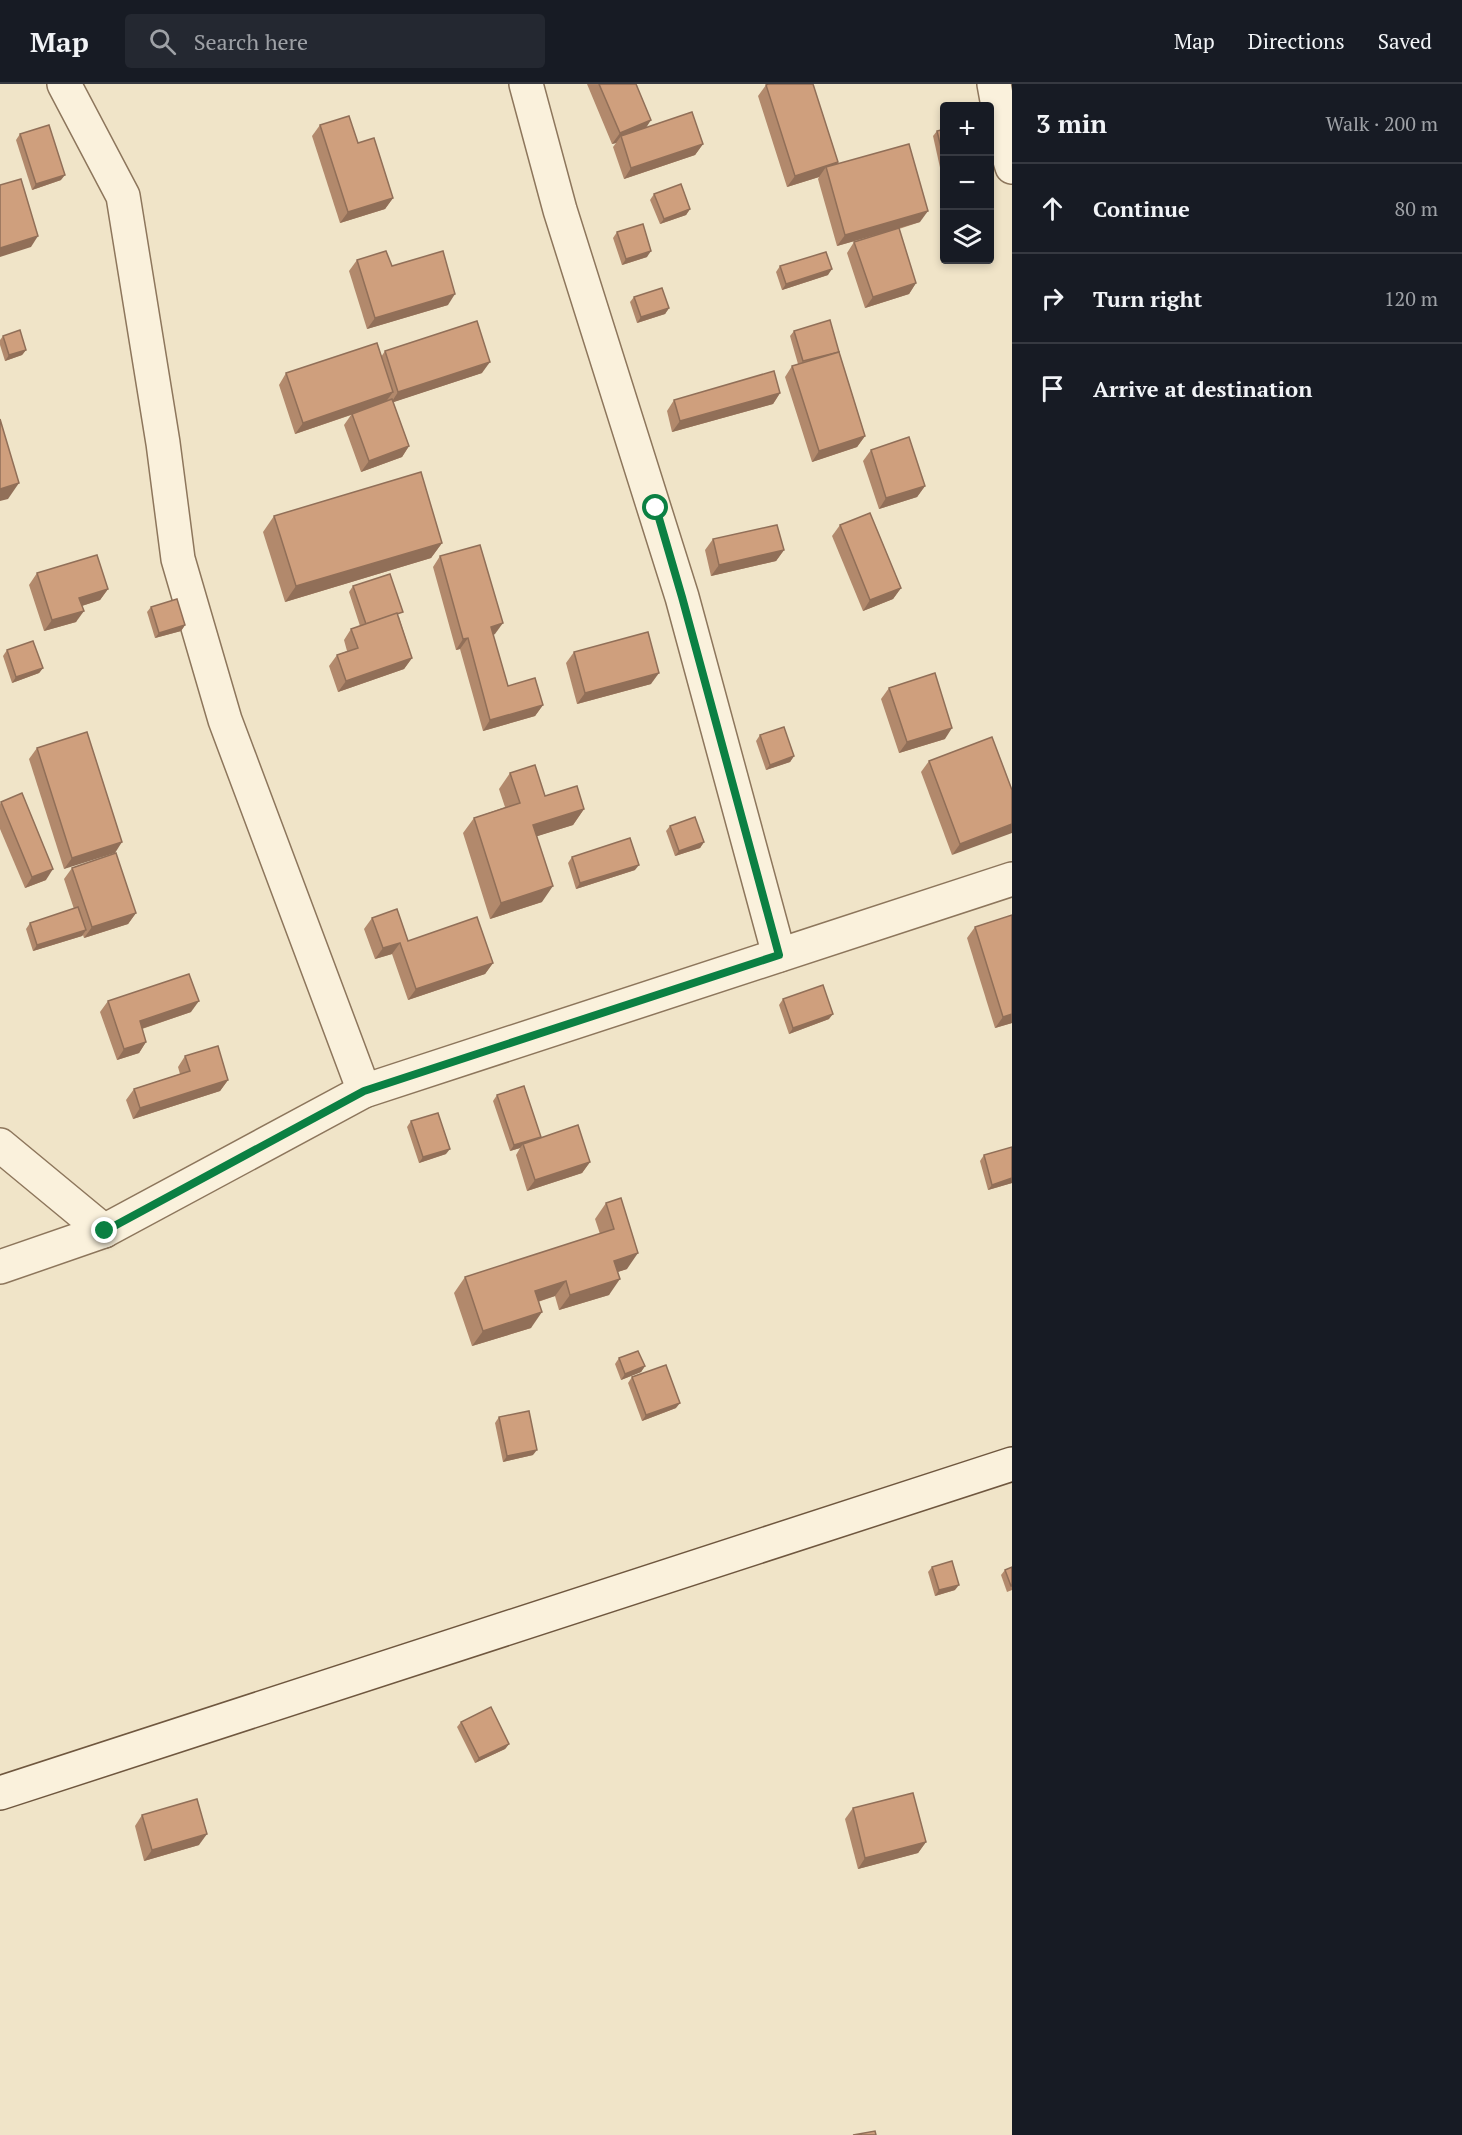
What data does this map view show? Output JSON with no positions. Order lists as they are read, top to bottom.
{
  "page": {
    "header": "Map",
    "search": "Search here",
    "nav": ["Map", "Directions", "Saved"],
    "heading": ["3 min", "Walk · 200 m"],
    "map_buttons": ["+", "−"],
    "list": [
      ["Continue", "80 m"],
      ["Turn right", "120 m"],
      "Arrive at destination"
    ]
  }
}
